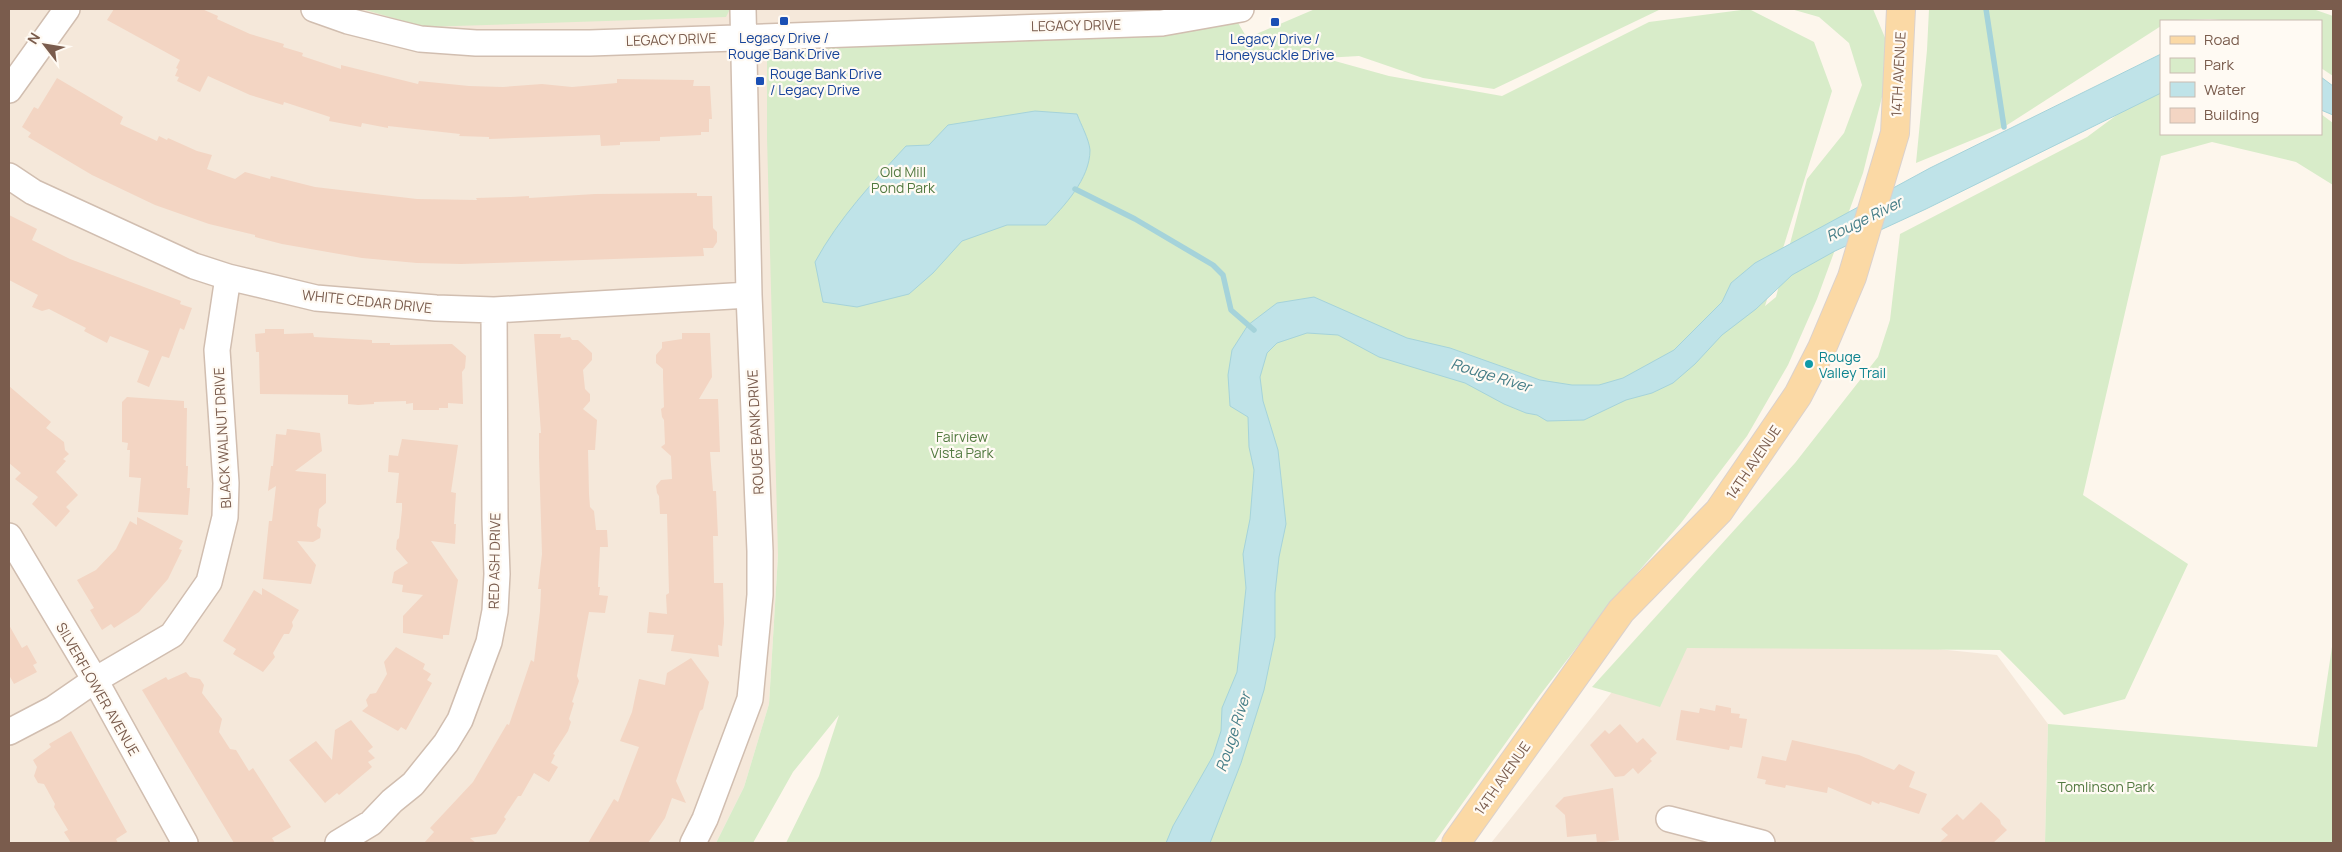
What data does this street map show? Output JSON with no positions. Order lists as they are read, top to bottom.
{
  "streets": {
    "main road": ["14TH AVENUE"],
    "street": [
      "LEGACY DRIVE",
      "WHITE CEDAR DRIVE",
      "ROUGE BANK DRIVE",
      "BLACK WALNUT DRIVE",
      "RED ASH DRIVE",
      "SILVERFLOWER AVENUE"
    ]
  },
  "crossings": [
    ["LEGACY DRIVE", "ROUGE BANK DRIVE"],
    ["WHITE CEDAR DRIVE", "ROUGE BANK DRIVE"],
    ["WHITE CEDAR DRIVE", "BLACK WALNUT DRIVE"],
    ["WHITE CEDAR DRIVE", "RED ASH DRIVE"],
    ["BLACK WALNUT DRIVE", "SILVERFLOWER AVENUE"]
  ],
  "water": ["Rouge River"],
  "parks": ["Old Mill Pond Park", "Fairview Vista Park", "Tomlinson Park"],
  "places": {
    "transit": ["Legacy Drive / Rouge Bank Drive", "Legacy Drive / Honeysuckle Drive", "Rouge Bank Drive / Legacy Drive"],
    "other": ["Rouge Valley Trail"]
  },
  "legend": [
    "Road",
    "Park",
    "Water",
    "Building"
  ],
  "north": "top left"
}
